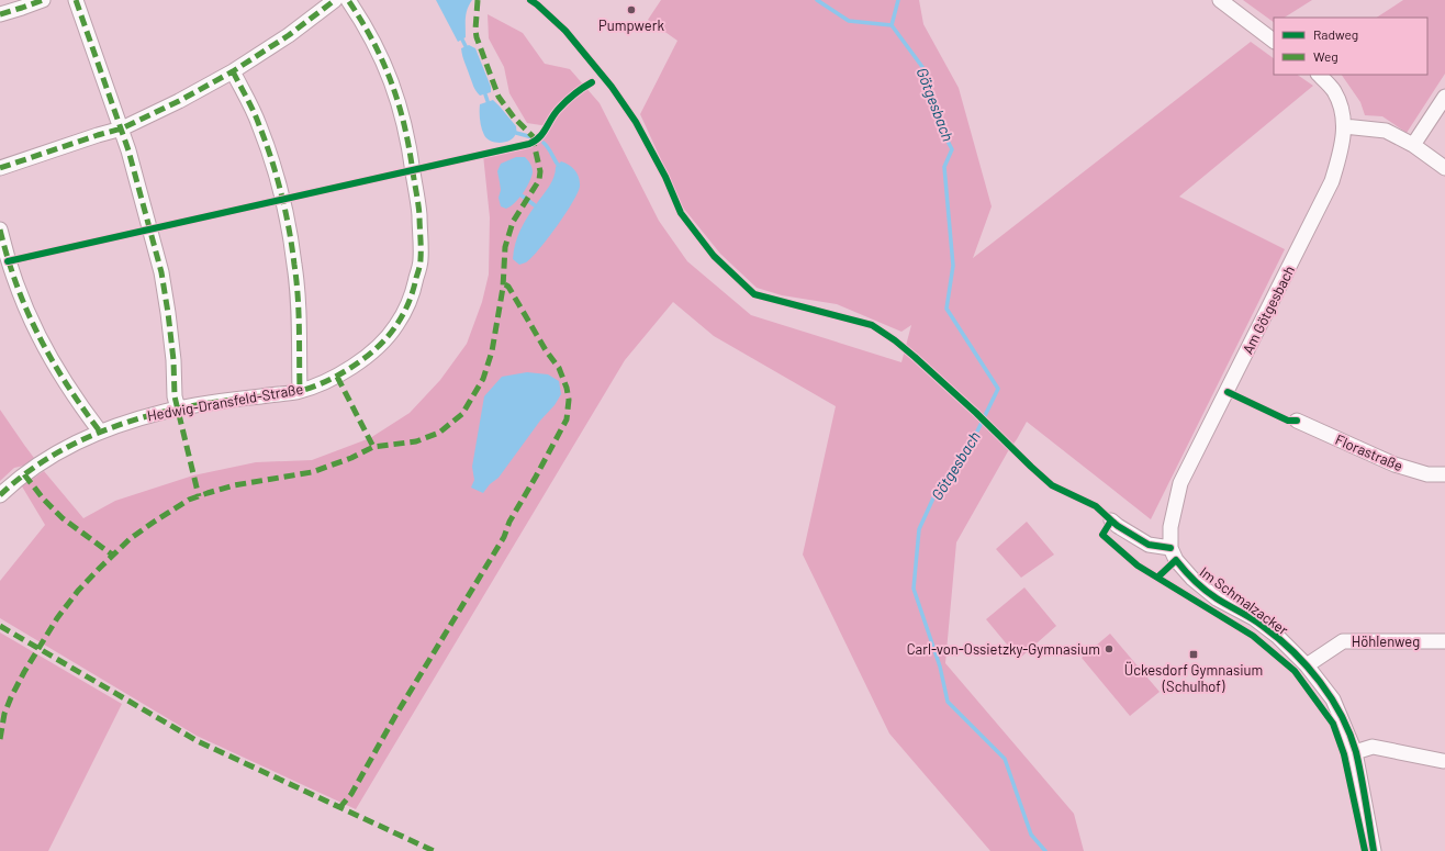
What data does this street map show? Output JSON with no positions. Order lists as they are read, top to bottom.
{
  "streets": {
    "street": [
      "Am Götgesbach",
      "Hedwig-Dransfeld-Straße",
      "Florastraße",
      "Im Schmalzacker",
      "Höhlenweg"
    ]
  },
  "crossings": [
    ["Am Götgesbach", "Im Schmalzacker"],
    ["Im Schmalzacker", "Höhlenweg"]
  ],
  "water": ["Götgesbach"],
  "places": {
    "other": ["Pumpwerk", "Carl-von-Ossietzky-Gymnasium"],
    "transit": ["Ückesdorf Gymnasium (Schulhof)"]
  },
  "legend": ["Radweg", "Weg"]
}
